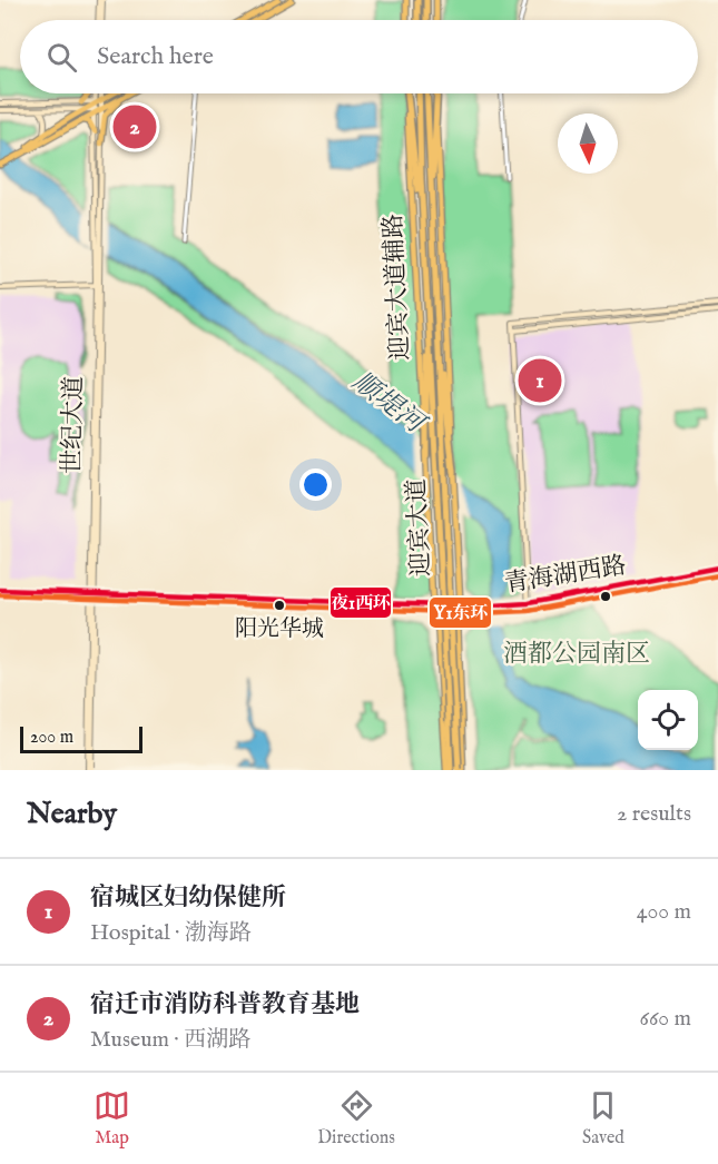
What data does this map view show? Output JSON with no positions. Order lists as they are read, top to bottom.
{
  "streets": {
    "highway": ["迎宾大道"],
    "main road": ["迎宾大道辅路", "青海湖西路"],
    "street": ["世纪大道"]
  },
  "crossings": [
    ["迎宾大道辅路", "迎宾大道"],
    ["迎宾大道辅路", "青海湖西路"]
  ],
  "water": ["顺堤河"],
  "parks": ["酒都公园南区"],
  "places": ["阳光华城"],
  "lines": ["transit line 夜1西环", "transit line Y1东环"],
  "scale_bar": "200 m",
  "north": "bottom",
  "page": {
    "search": "Search here",
    "pins": ["2", "1"],
    "scale": "200 m",
    "heading": ["Nearby", "2 results"],
    "list": [
      {
        "mark": "1",
        "name": "宿城区妇幼保健所",
        "note": "Hospital · 渤海路",
        "value": "400 m"
      },
      {
        "mark": "2",
        "name": "宿迁市消防科普教育基地",
        "note": "Museum · 西湖路",
        "value": "660 m"
      }
    ],
    "nav": ["Map", "Directions", "Saved"]
  }
}
